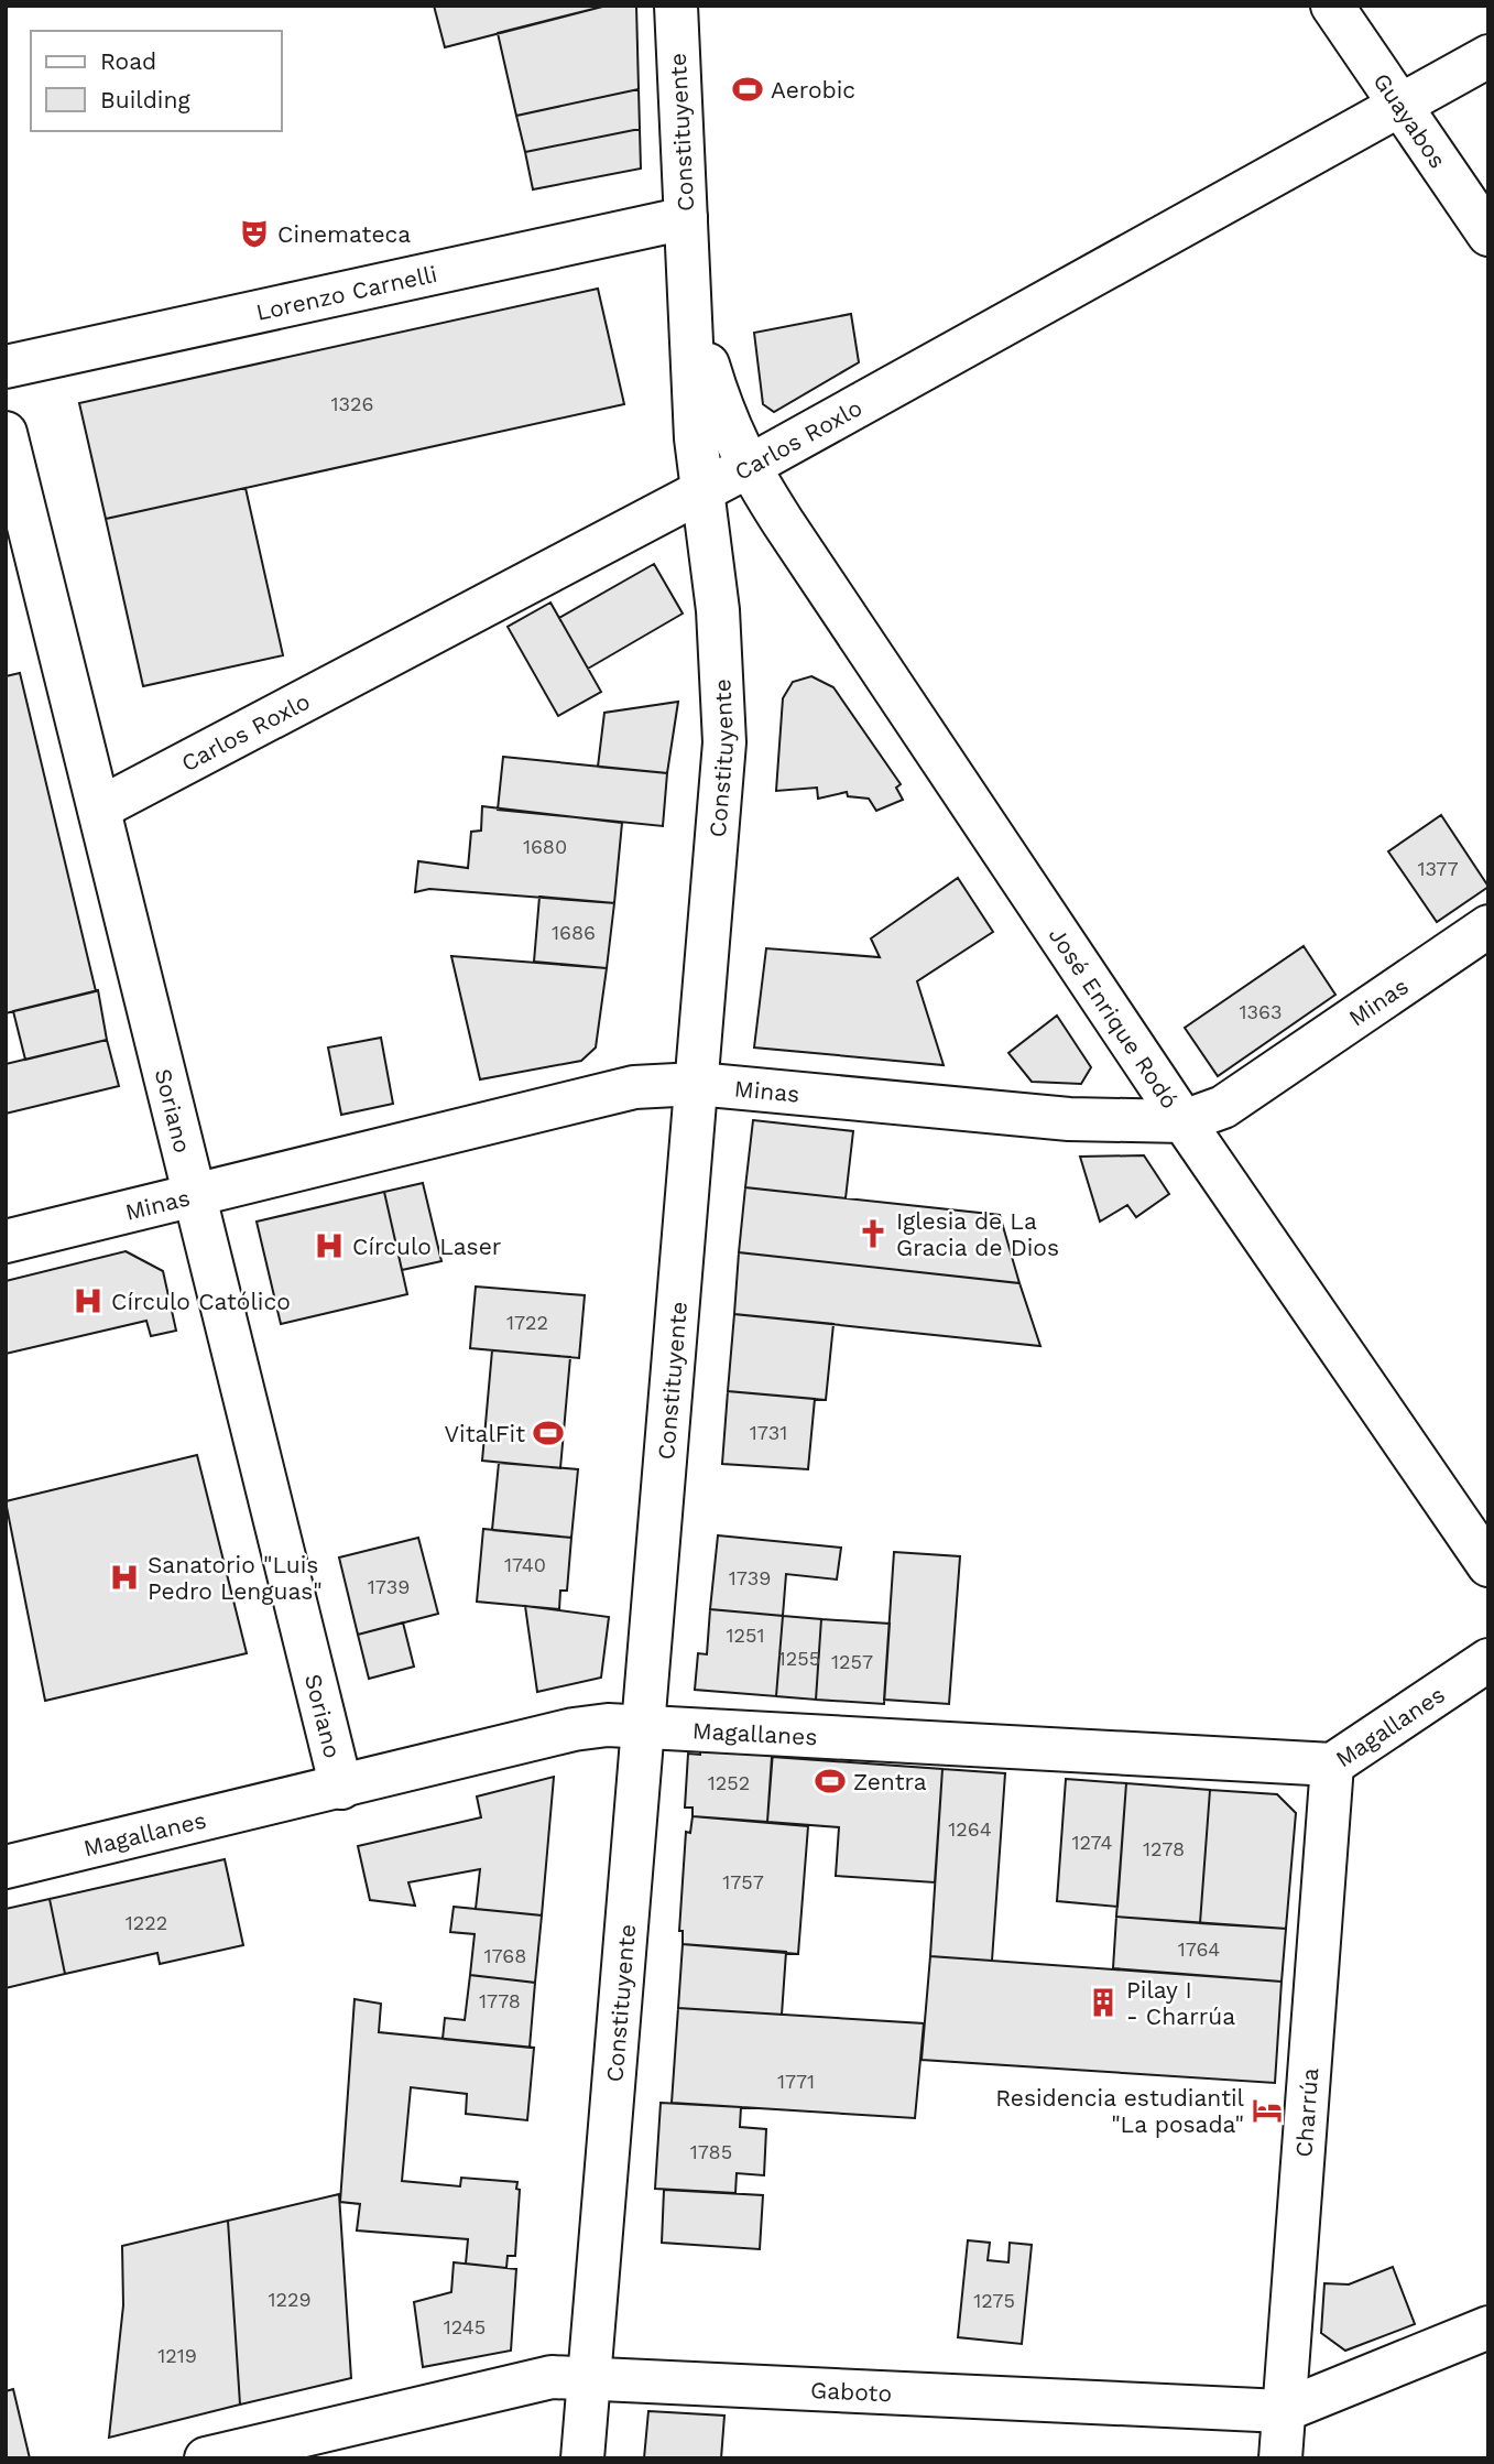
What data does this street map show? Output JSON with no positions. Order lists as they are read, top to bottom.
{
  "streets": {
    "street": [
      "Guayabos",
      "Constituyente",
      "Lorenzo Carnelli",
      "Carlos Roxlo",
      "Minas",
      "José Enrique Rodó",
      "Soriano",
      "Magallanes",
      "Charrúa",
      "Gaboto"
    ]
  },
  "crossings": [
    ["Guayabos", "Carlos Roxlo"],
    ["Constituyente", "Lorenzo Carnelli"],
    ["Constituyente", "Carlos Roxlo"],
    ["Constituyente", "Minas"],
    ["Constituyente", "José Enrique Rodó"],
    ["Constituyente", "Magallanes"],
    ["Constituyente", "Gaboto"],
    ["Carlos Roxlo", "José Enrique Rodó"],
    ["Carlos Roxlo", "Soriano"],
    ["Minas", "José Enrique Rodó"],
    ["Minas", "Soriano"],
    ["Soriano", "Magallanes"],
    ["Magallanes", "Charrúa"],
    ["Charrúa", "Gaboto"]
  ],
  "places": {
    "sports": ["Aerobic", "VitalFit", "Zentra"],
    "theatre": ["Cinemateca"],
    "church": ["Iglesia de La Gracia de Dios"],
    "hospital": ["Círculo Laser", "Círculo Católico", "Sanatorio \"Luis Pedro Lenguas\""],
    "building": ["Pilay I - Charrúa"],
    "hotel": ["Residencia estudiantil \"La posada\""]
  },
  "house_numbers": [
    "1326",
    "1680",
    "1377",
    "1686",
    "1363",
    "1722",
    "1731",
    "1740",
    "1739",
    "1739",
    "1251",
    "1255",
    "1257",
    "1252",
    "1264",
    "1274",
    "1278",
    "1757",
    "1222",
    "1764",
    "1768",
    "1778",
    "1771",
    "1785",
    "1229",
    "1275",
    "1245",
    "1219"
  ],
  "legend": ["Road", "Building"]
}
